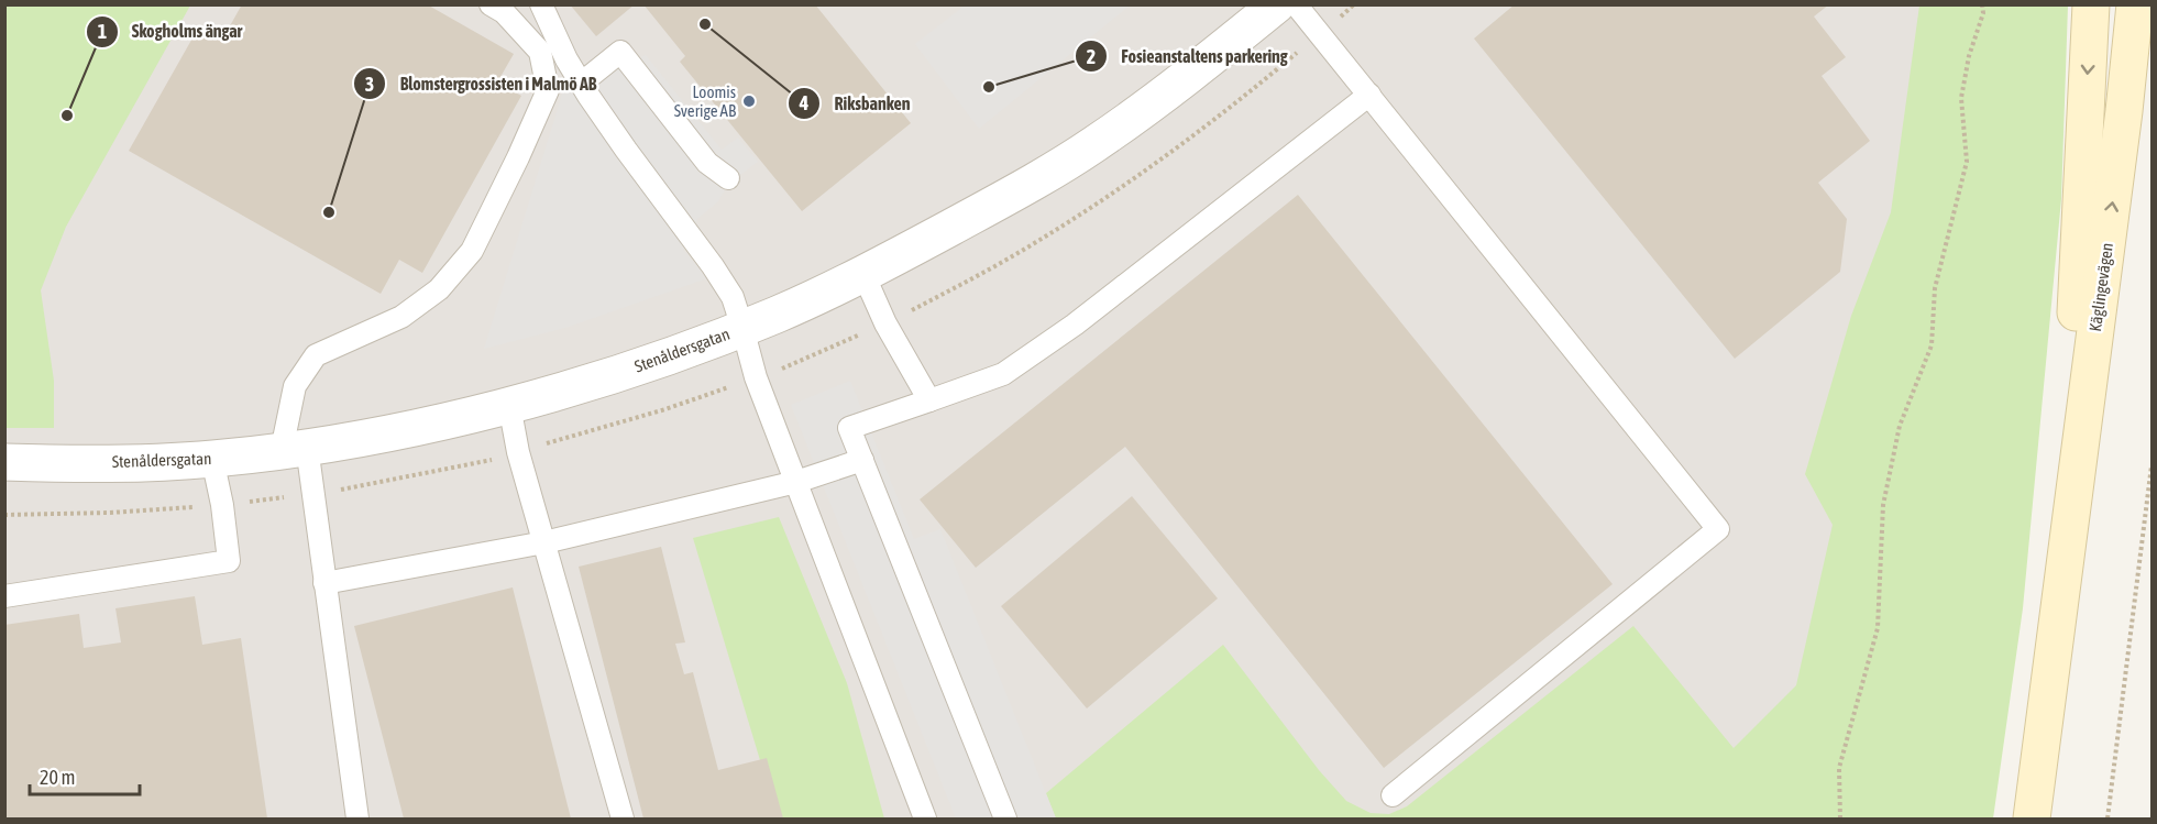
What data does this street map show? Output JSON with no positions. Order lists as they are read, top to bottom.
{
  "streets": {
    "main road": ["Käglingevägen"],
    "street": ["Stenåldersgatan"]
  },
  "places": [
    "Riksbanken",
    "Fosieanstaltens parkering",
    "Loomis Sverige AB",
    "Skogholms ängar",
    "Blomstergrossisten i Malmö AB"
  ],
  "scale_bar": "20 m"
}
